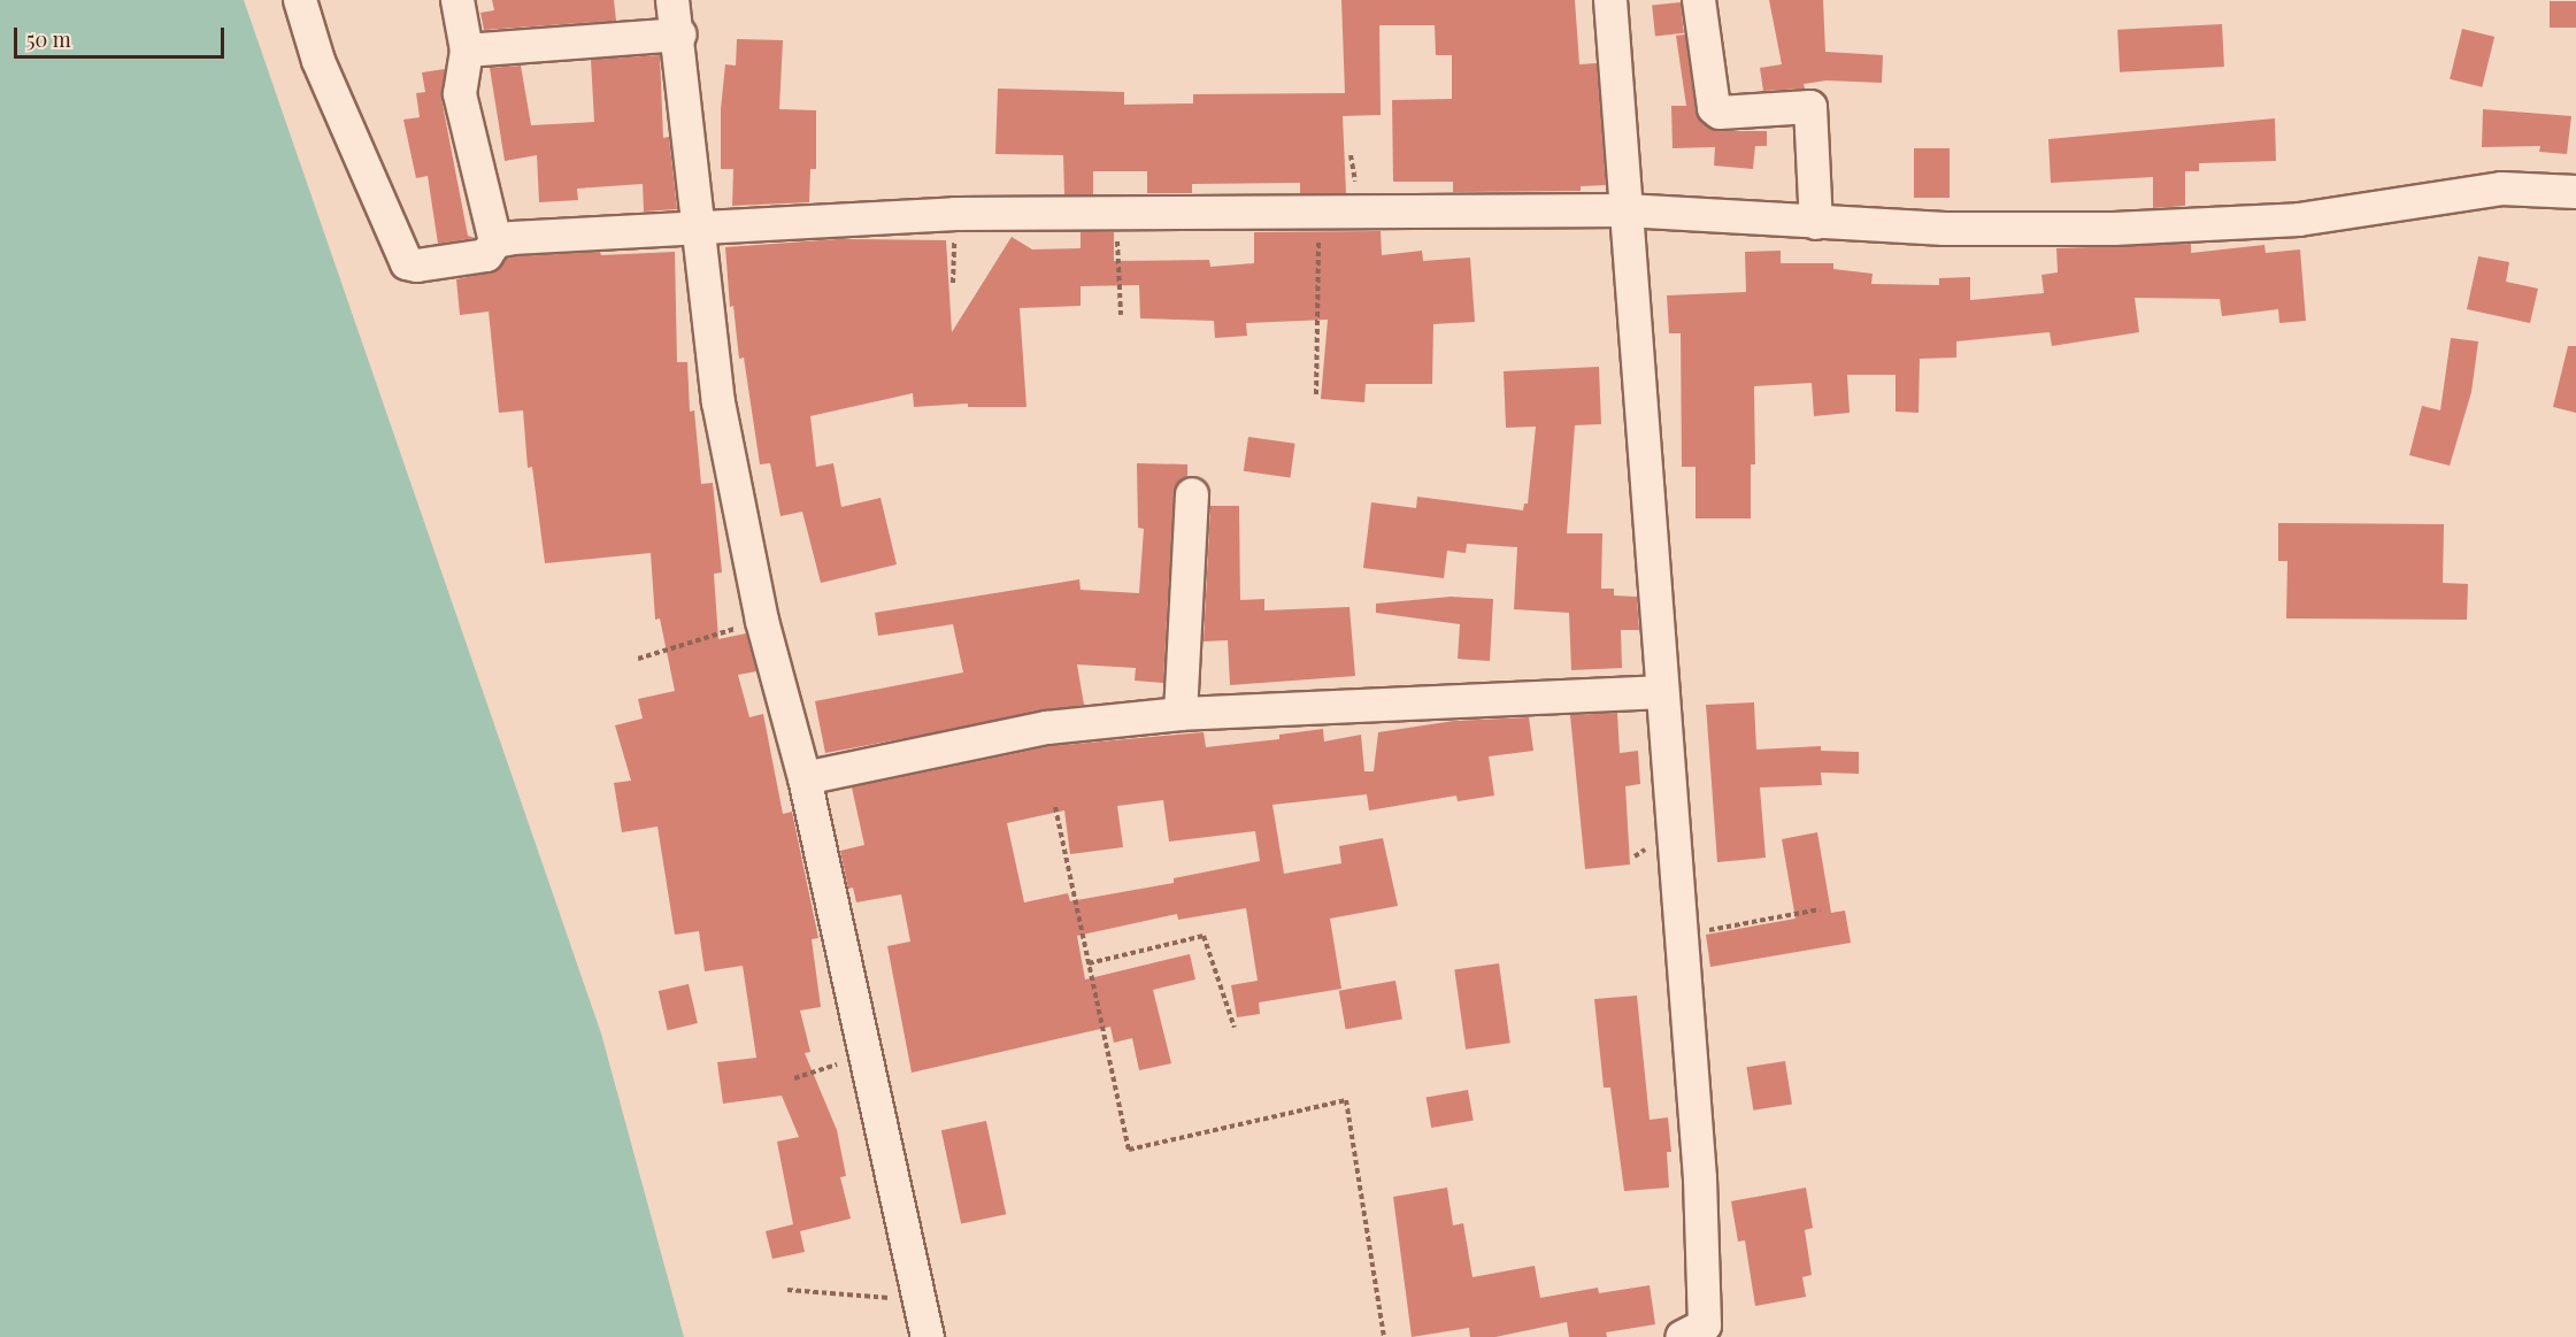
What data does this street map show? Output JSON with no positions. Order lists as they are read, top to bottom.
{
  "scale_bar": "50 m"
}
